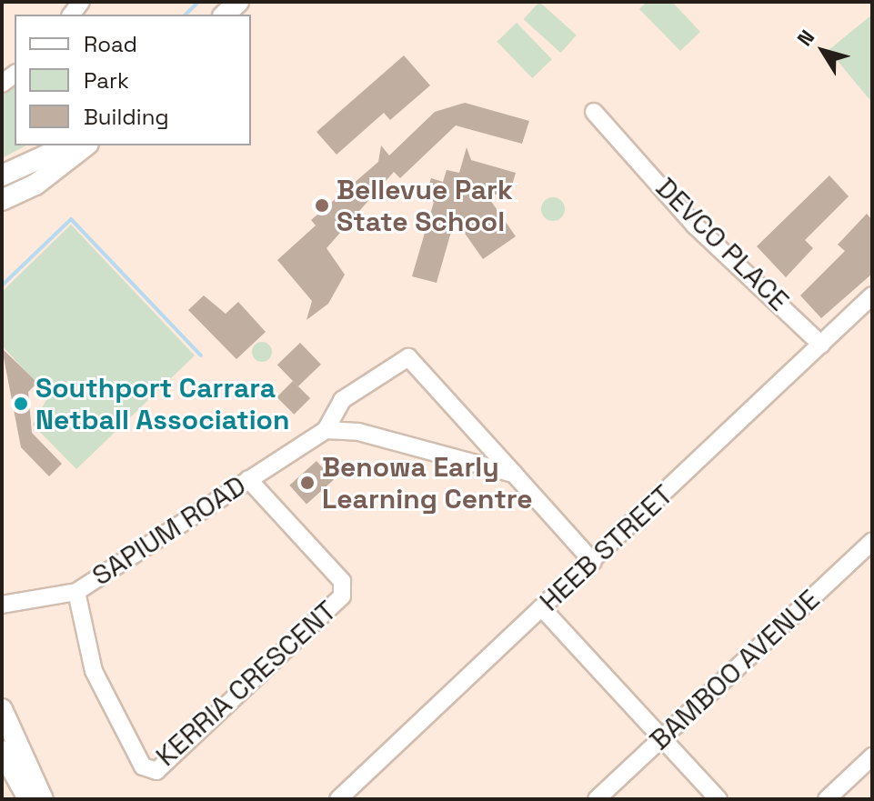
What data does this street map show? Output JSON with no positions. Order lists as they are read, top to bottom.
{
  "streets": {
    "street": [
      "DEVCO PLACE",
      "SAPIUM ROAD",
      "HEEB STREET",
      "BAMBOO AVENUE",
      "KERRIA CRESCENT"
    ]
  },
  "crossings": [
    ["DEVCO PLACE", "HEEB STREET"],
    ["SAPIUM ROAD", "HEEB STREET"],
    ["SAPIUM ROAD", "KERRIA CRESCENT"]
  ],
  "places": ["Bellevue Park State School", "Southport Carrara Netball Association", "Benowa Early Learning Centre"],
  "legend": ["Road", "Park", "Building"],
  "north": "top left"
}
